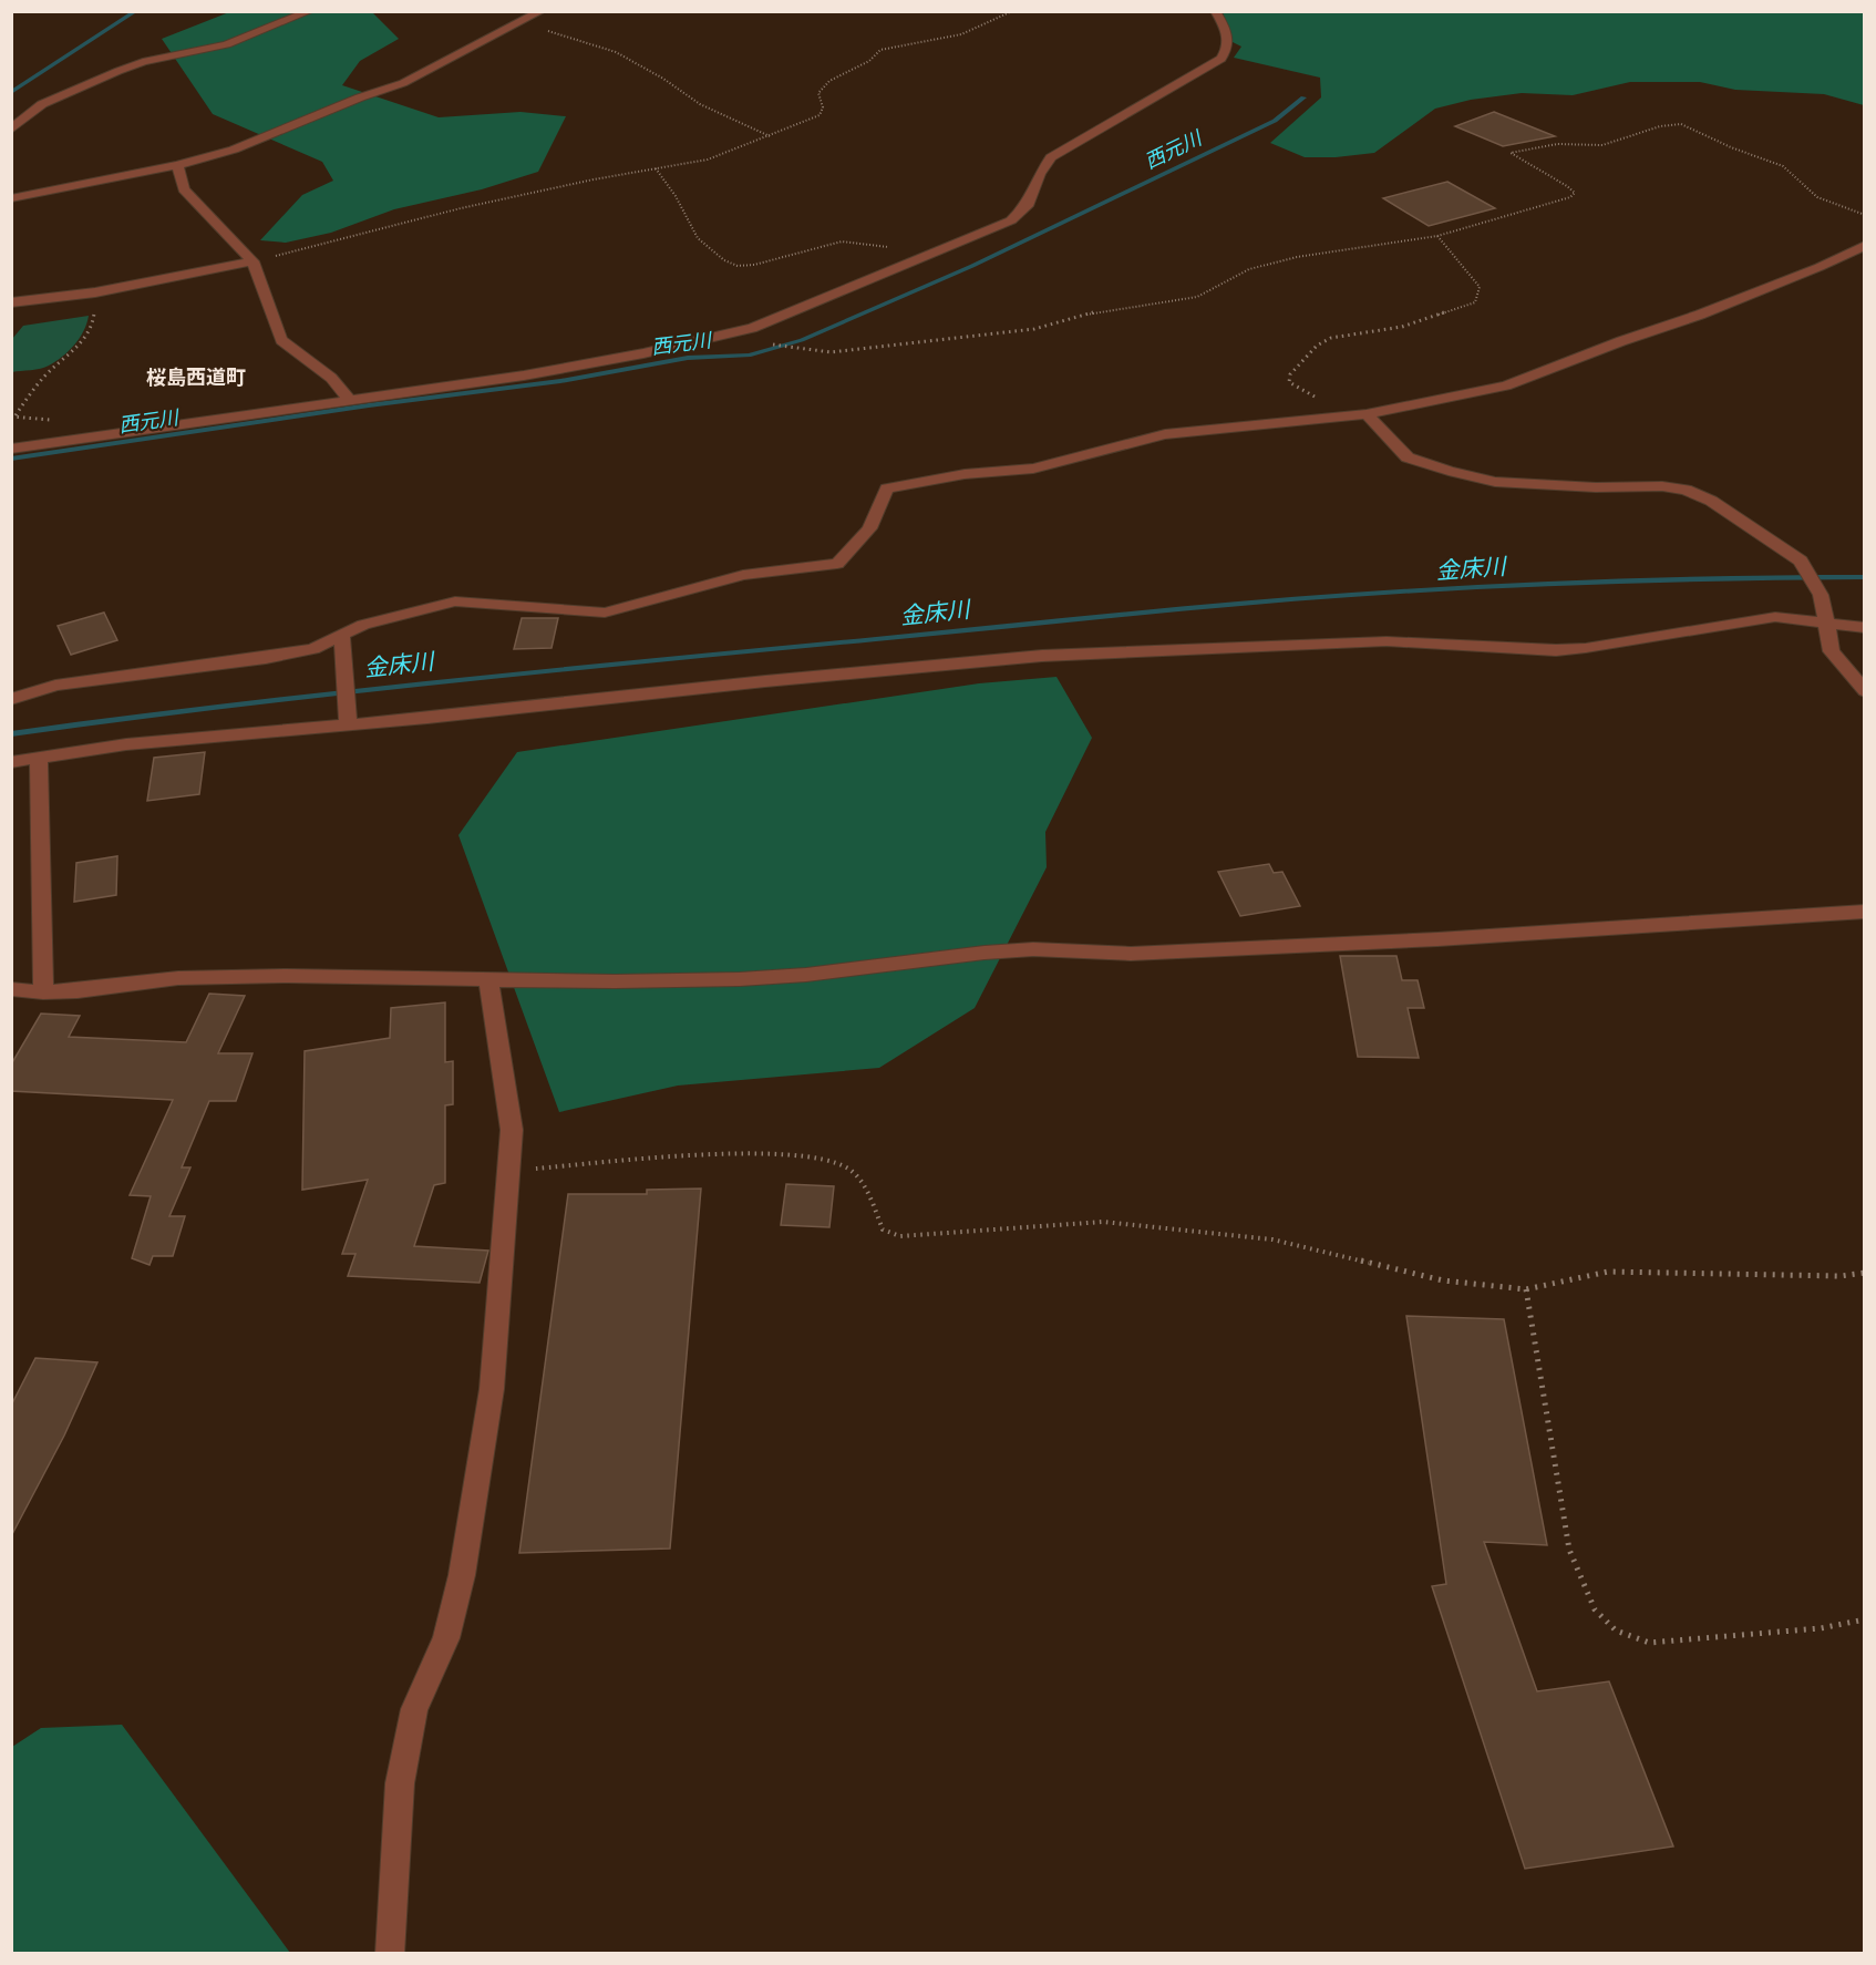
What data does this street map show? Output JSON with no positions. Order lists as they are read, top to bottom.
{
  "districts": ["桜島西道町"],
  "water": ["西元川", "金床川"]
}
